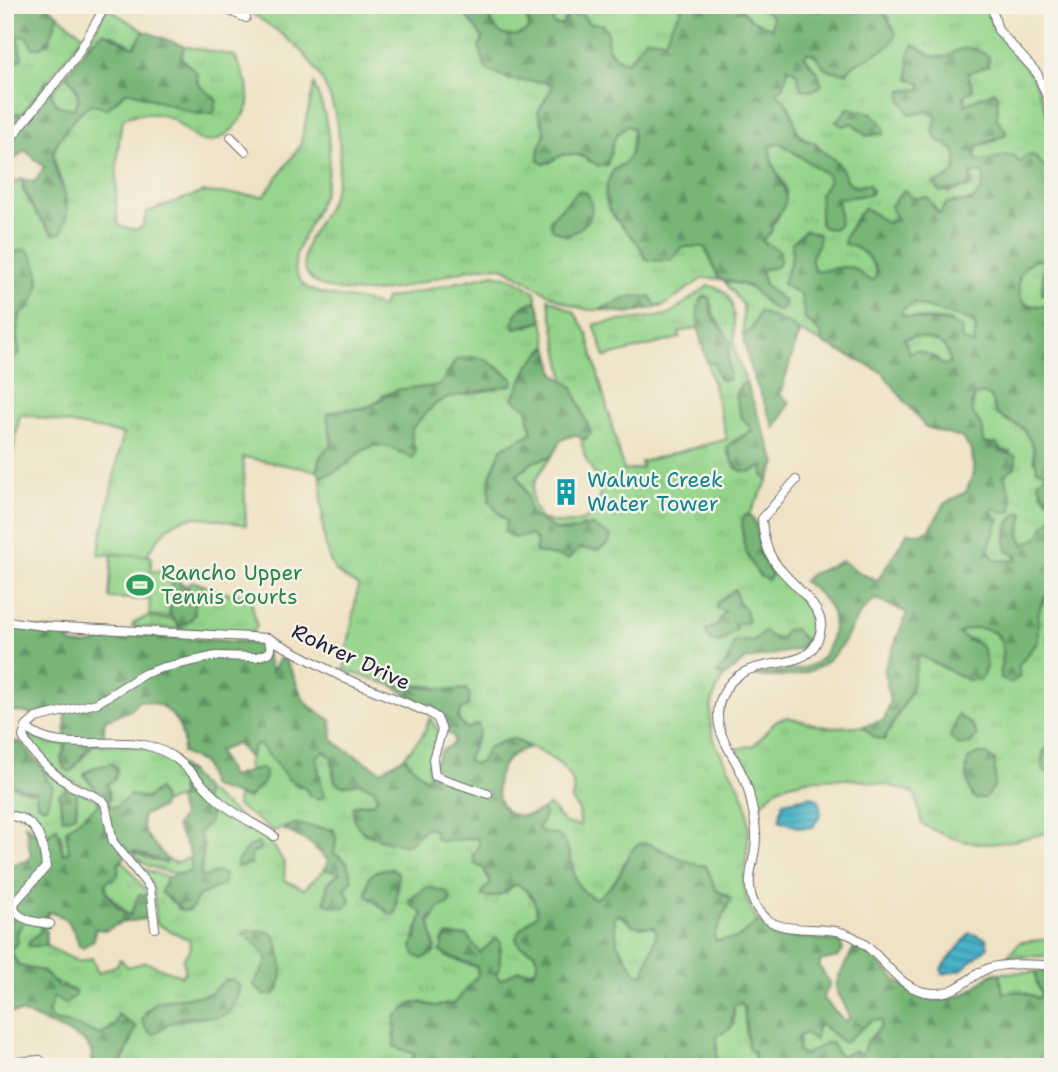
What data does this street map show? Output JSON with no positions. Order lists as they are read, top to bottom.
{
  "streets": {
    "street": ["Rohrer Drive"]
  },
  "places": {
    "building": ["Walnut Creek Water Tower"],
    "sports": ["Rancho Upper Tennis Courts"]
  }
}
